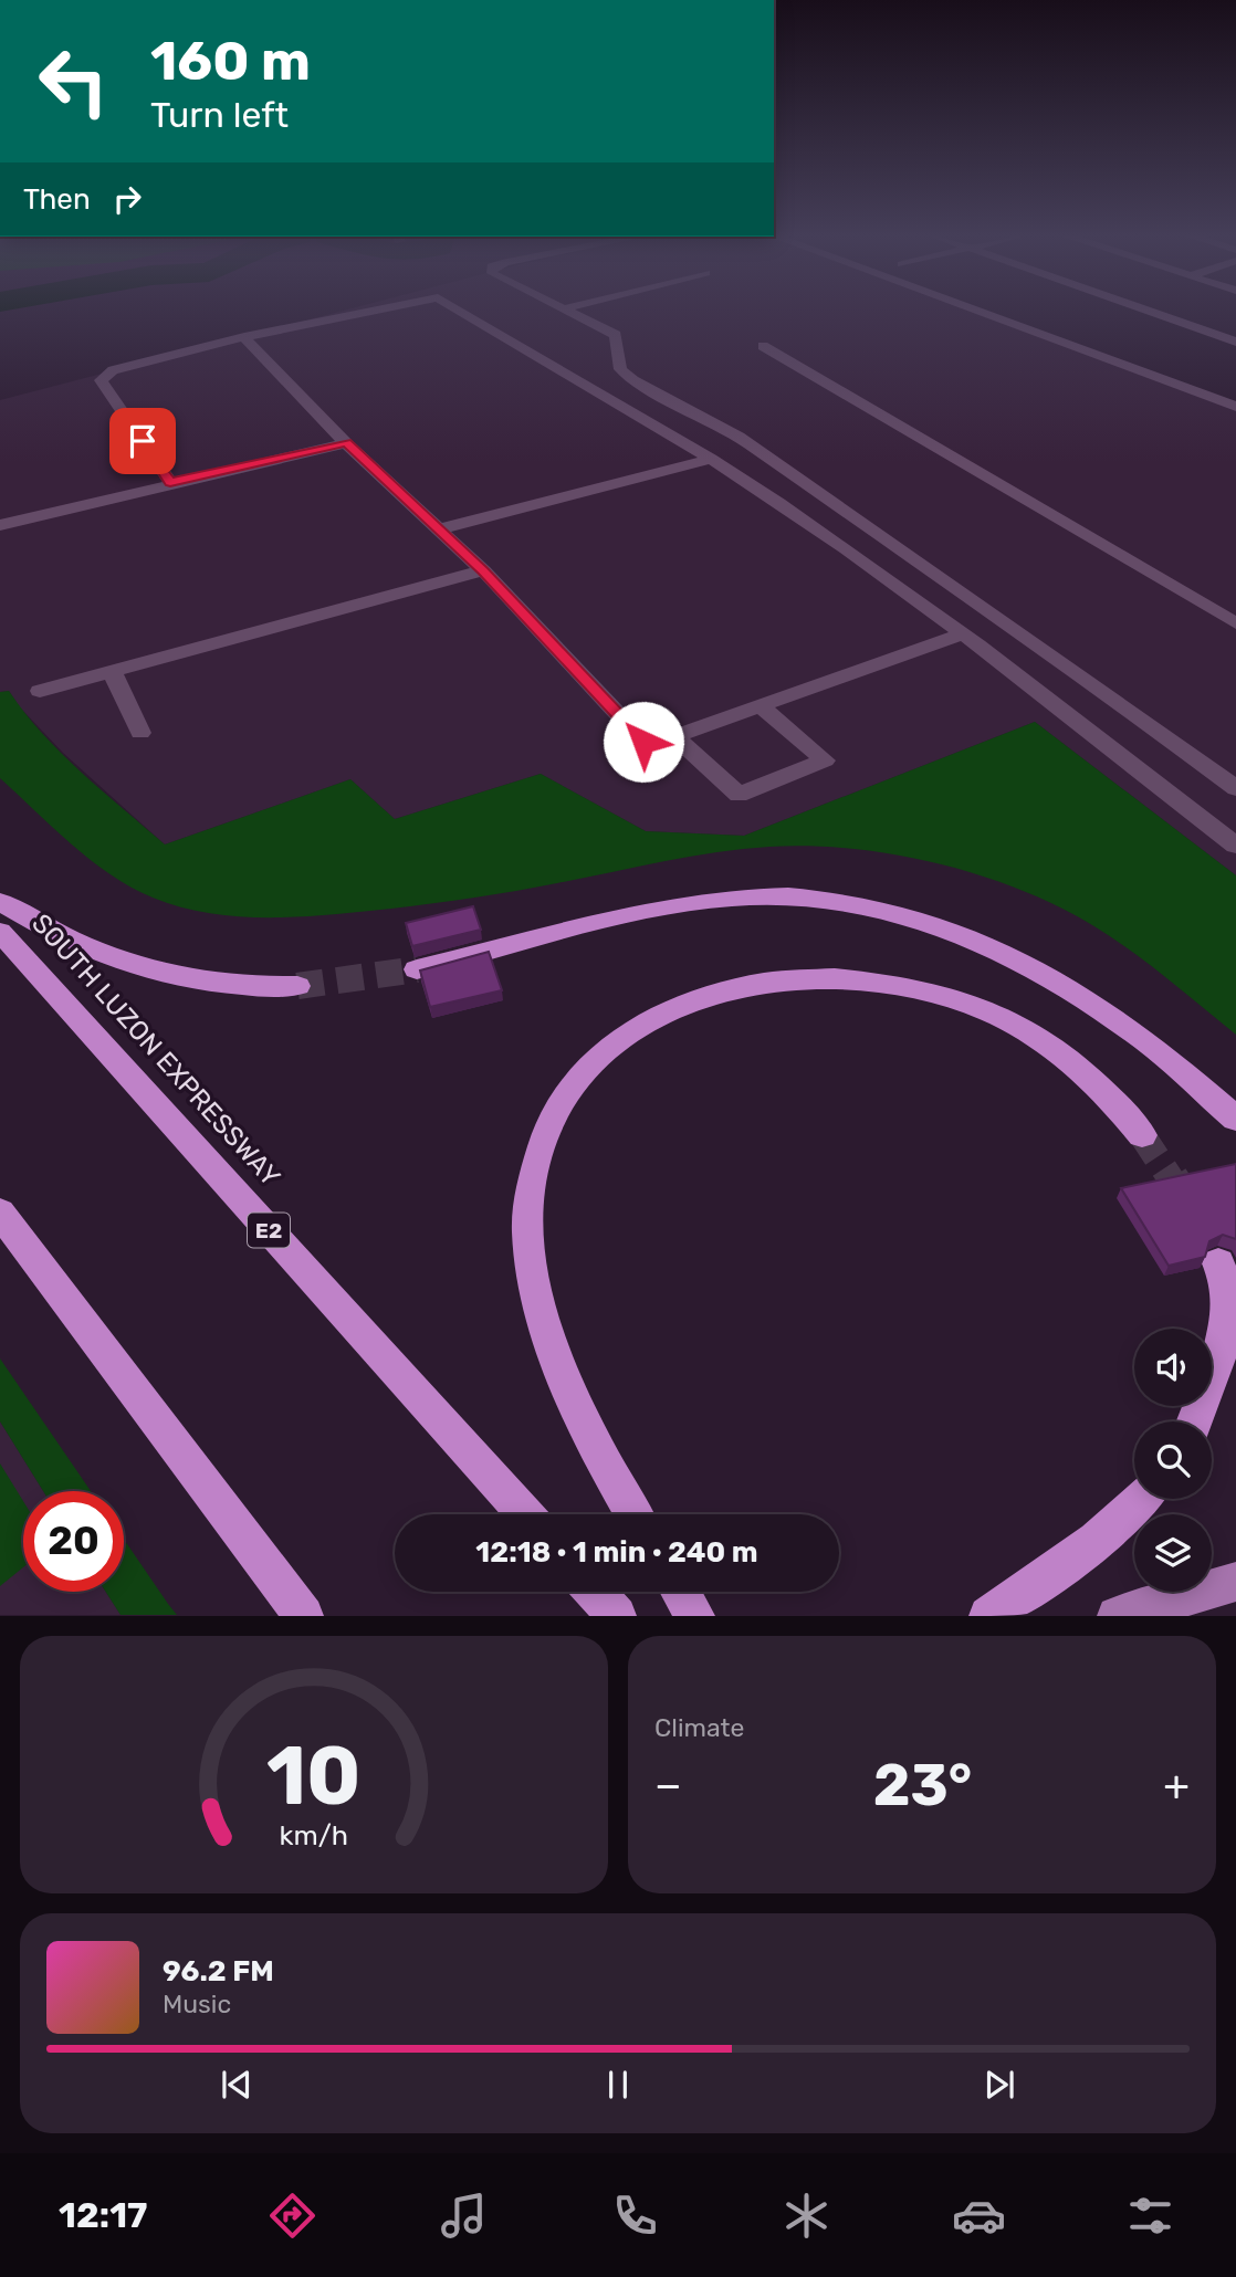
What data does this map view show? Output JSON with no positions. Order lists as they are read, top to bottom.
{
  "streets": {
    "highway": ["SOUTH LUZON EXPRESSWAY", "E2"]
  },
  "page": {
    "turn": ["160 m", "Turn left"],
    "then": "Then",
    "limit": "20",
    "trip": "12:18 · 1 min · 240 m",
    "tile": "Climate",
    "heat": ["−", "23°", "+"],
    "song": ["96.2 FM", "Music"],
    "tabs": "12:17",
    "gauge": ["10", "km/h"]
  }
}
